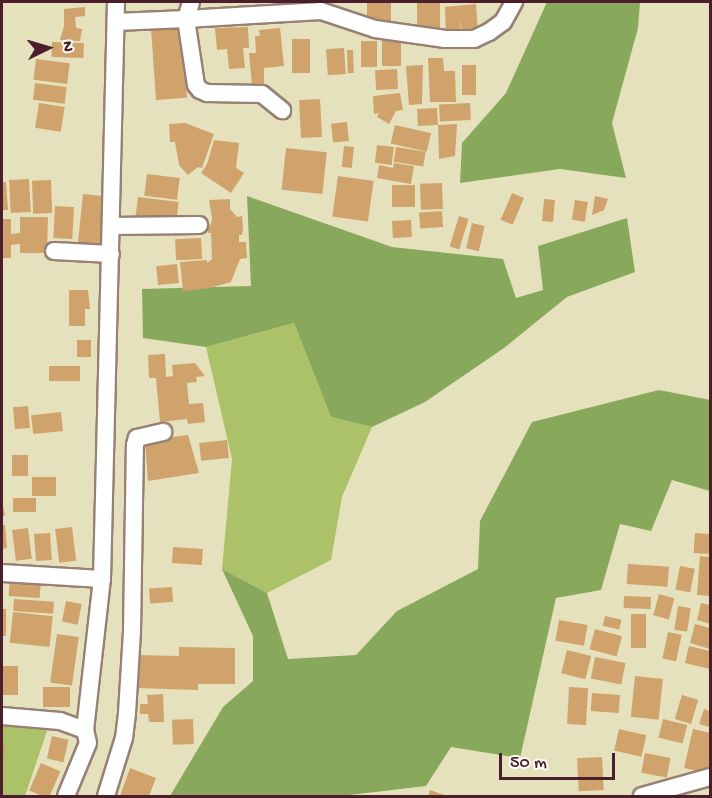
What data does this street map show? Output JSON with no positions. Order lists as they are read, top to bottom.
{
  "scale_bar": "50 m",
  "north": "right"
}
